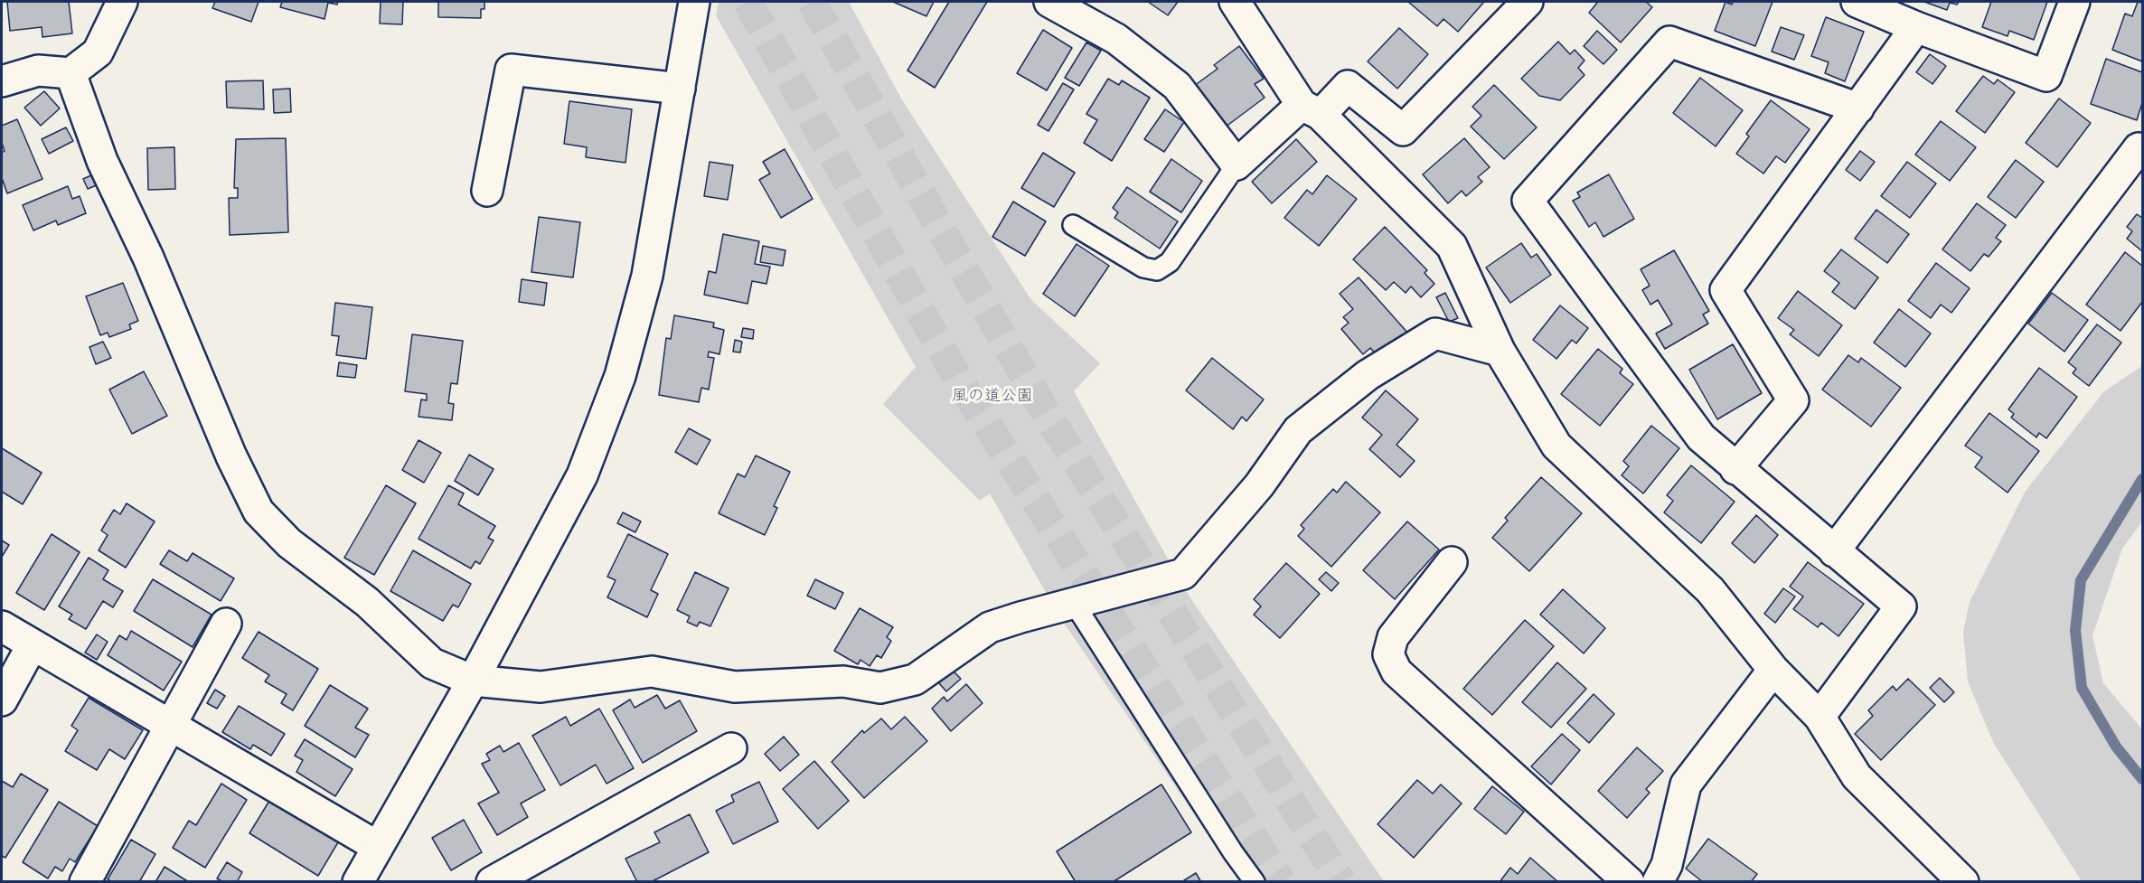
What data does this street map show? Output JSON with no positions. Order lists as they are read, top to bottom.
{
  "parks": ["風の道公園"]
}
